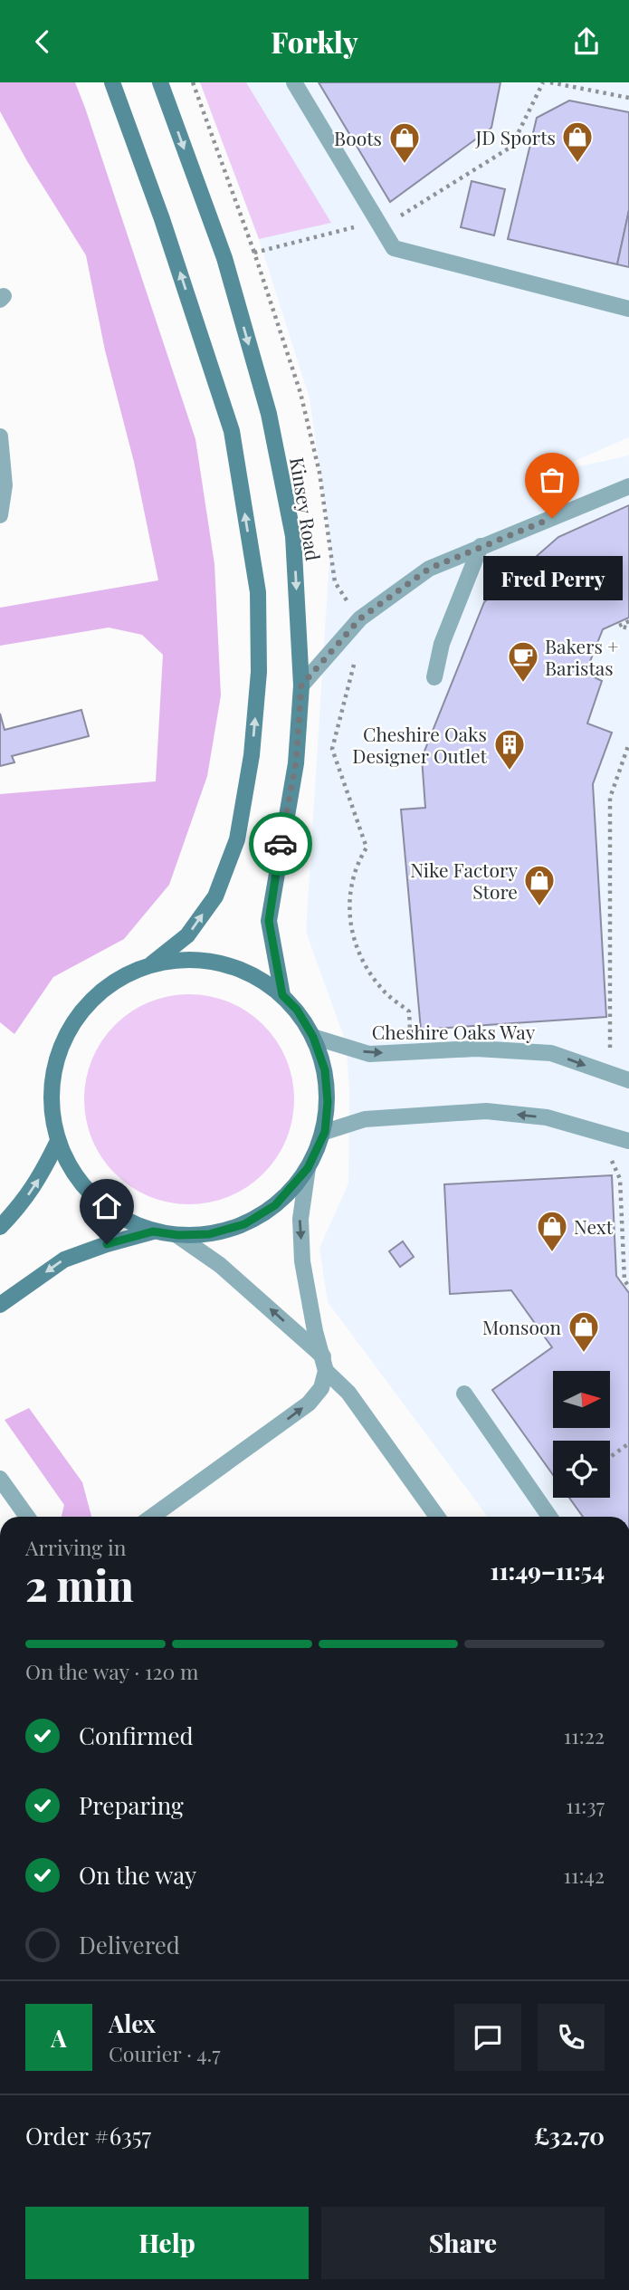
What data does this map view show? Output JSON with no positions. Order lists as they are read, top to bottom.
{
  "streets": {
    "main road": ["Kinsey Road"],
    "street": ["Cheshire Oaks Way"]
  },
  "places": {
    "shop": [
      "JD Sports",
      "Boots",
      "Nike Factory Store",
      "Next",
      "Monsoon"
    ],
    "other": ["Fred Perry"],
    "cafe": ["Bakers + Baristas"],
    "building": ["Cheshire Oaks Designer Outlet"]
  },
  "north": "right",
  "page": {
    "header": "Forkly",
    "bubble": "Fred Perry",
    "heading": ["2 min", "Arriving in", "11:49–11:54"],
    "panel": [
      "Alex",
      "Courier · 4.7",
      "Order #6357",
      "£32.70"
    ],
    "bar": "On the way · 120 m",
    "list": [
      ["Confirmed", "11:22"],
      ["Preparing", "11:37"],
      ["On the way", "11:42"],
      "Delivered"
    ],
    "round": "A",
    "buttons": ["Help", "Share"]
  }
}
